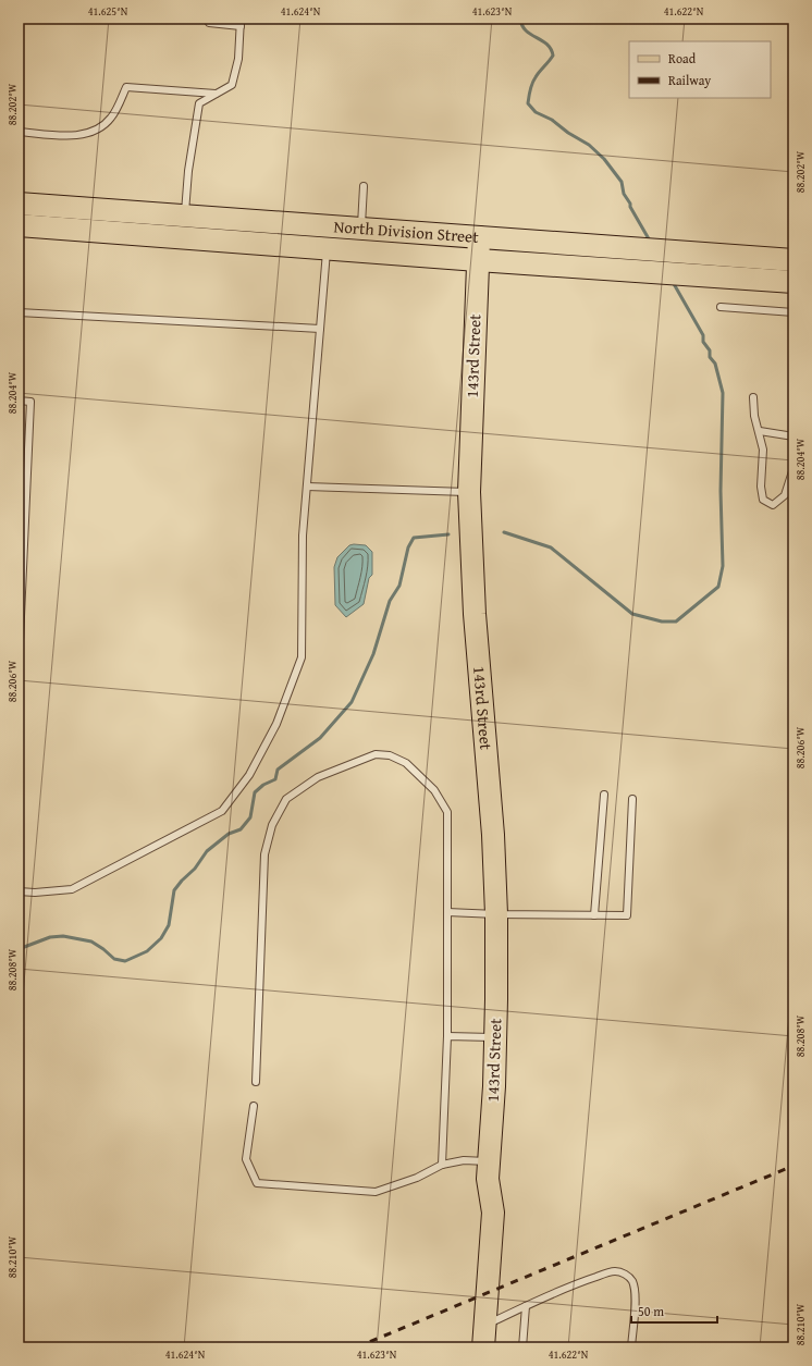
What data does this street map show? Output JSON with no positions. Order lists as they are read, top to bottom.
{
  "streets": {
    "main road": ["North Division Street", "143rd Street"]
  },
  "crossings": [
    ["North Division Street", "143rd Street"]
  ],
  "legend": ["Road", "Railway"],
  "scale_bar": "50 m",
  "coordinates": [
    "41.625°N",
    "41.624°N",
    "41.623°N",
    "41.622°N",
    "88.202°W",
    "88.204°W",
    "88.206°W",
    "88.208°W",
    "88.210°W"
  ]
}
